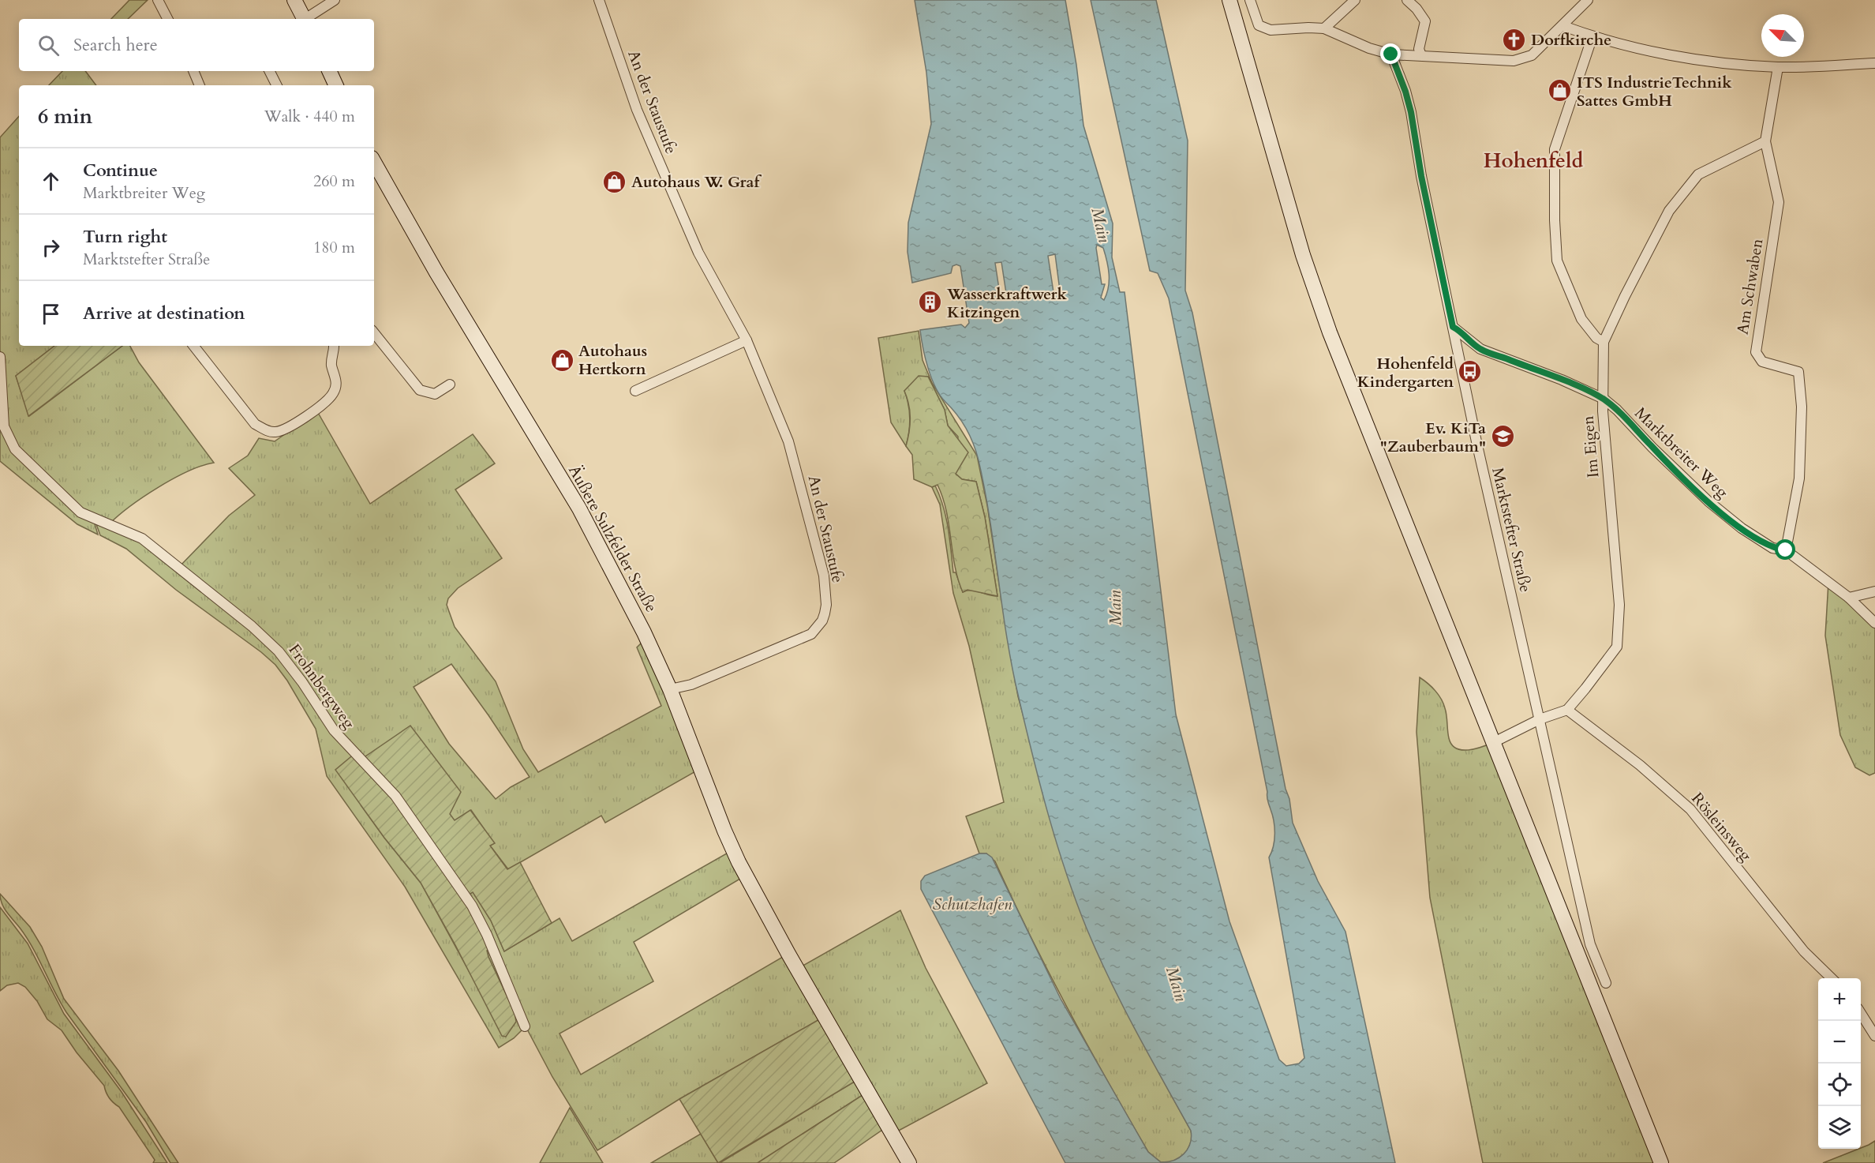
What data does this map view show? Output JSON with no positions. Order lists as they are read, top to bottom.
{
  "streets": {
    "main road": ["Äußere Sulzfelder Straße"],
    "street": [
      "An der Staustufe",
      "Am Schwaben",
      "Im Eigen",
      "Marktbreiter Weg",
      "Marktstefter Straße",
      "Frohnbergweg",
      "Rösleinsweg"
    ]
  },
  "crossings": [
    ["An der Staustufe", "Äußere Sulzfelder Straße"],
    ["Am Schwaben", "Im Eigen"],
    ["Am Schwaben", "Marktbreiter Weg"],
    ["Im Eigen", "Marktbreiter Weg"],
    ["Im Eigen", "Rösleinsweg"],
    ["Marktbreiter Weg", "Marktstefter Straße"]
  ],
  "districts": ["Hohenfeld"],
  "water": ["Main", "Schutzhafen"],
  "places": {
    "church": ["Dorfkirche"],
    "shop": ["ITS IndustrieTechnik Sattes GmbH", "Autohaus W. Graf", "Autohaus Hertkorn"],
    "building": ["Wasserkraftwerk Kitzingen"],
    "bus stop": ["Hohenfeld Kindergarten"],
    "school or university": ["Ev. KiTa \"Zauberbaum\""]
  },
  "north": "top left",
  "page": {
    "search": "Search here",
    "heading": ["6 min", "Walk · 440 m"],
    "list": [
      ["Continue", "Marktbreiter Weg", "260 m"],
      ["Turn right", "Marktstefter Straße", "180 m"],
      "Arrive at destination"
    ],
    "map_buttons": ["+", "−"]
  }
}
